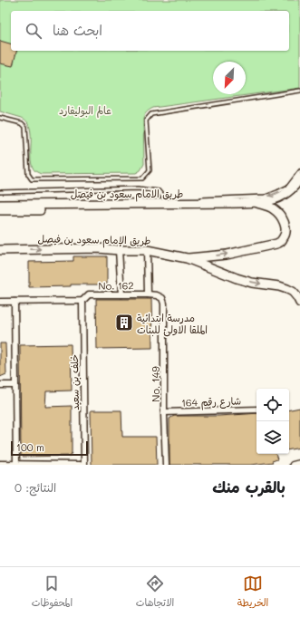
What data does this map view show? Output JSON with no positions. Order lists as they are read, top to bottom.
{
  "streets": {
    "main road": ["طريق الامام سعود بن فيصل", "طريق الإمام سعود بن فيصل"],
    "street": [
      "No. 162",
      "خلف بن سعيد",
      "No. 149",
      "شارع رقم 164"
    ]
  },
  "crossings": [
    ["No. 162", "خلف بن سعيد"],
    ["No. 162", "No. 149"],
    ["No. 149", "شارع رقم 164"]
  ],
  "parks": ["عالم البوليفارد"],
  "places": {
    "building": ["مدرسة ابتدائية الملقا الاولئ للبنات"]
  },
  "scale_bar": "100 m",
  "north": "bottom left",
  "page": {
    "search": "ابحث هنا",
    "scale": "100 m",
    "heading": ["بالقرب منك", "النتائج: 0"],
    "nav": ["الخريطة", "الاتجاهات", "المحفوظات"]
  }
}
